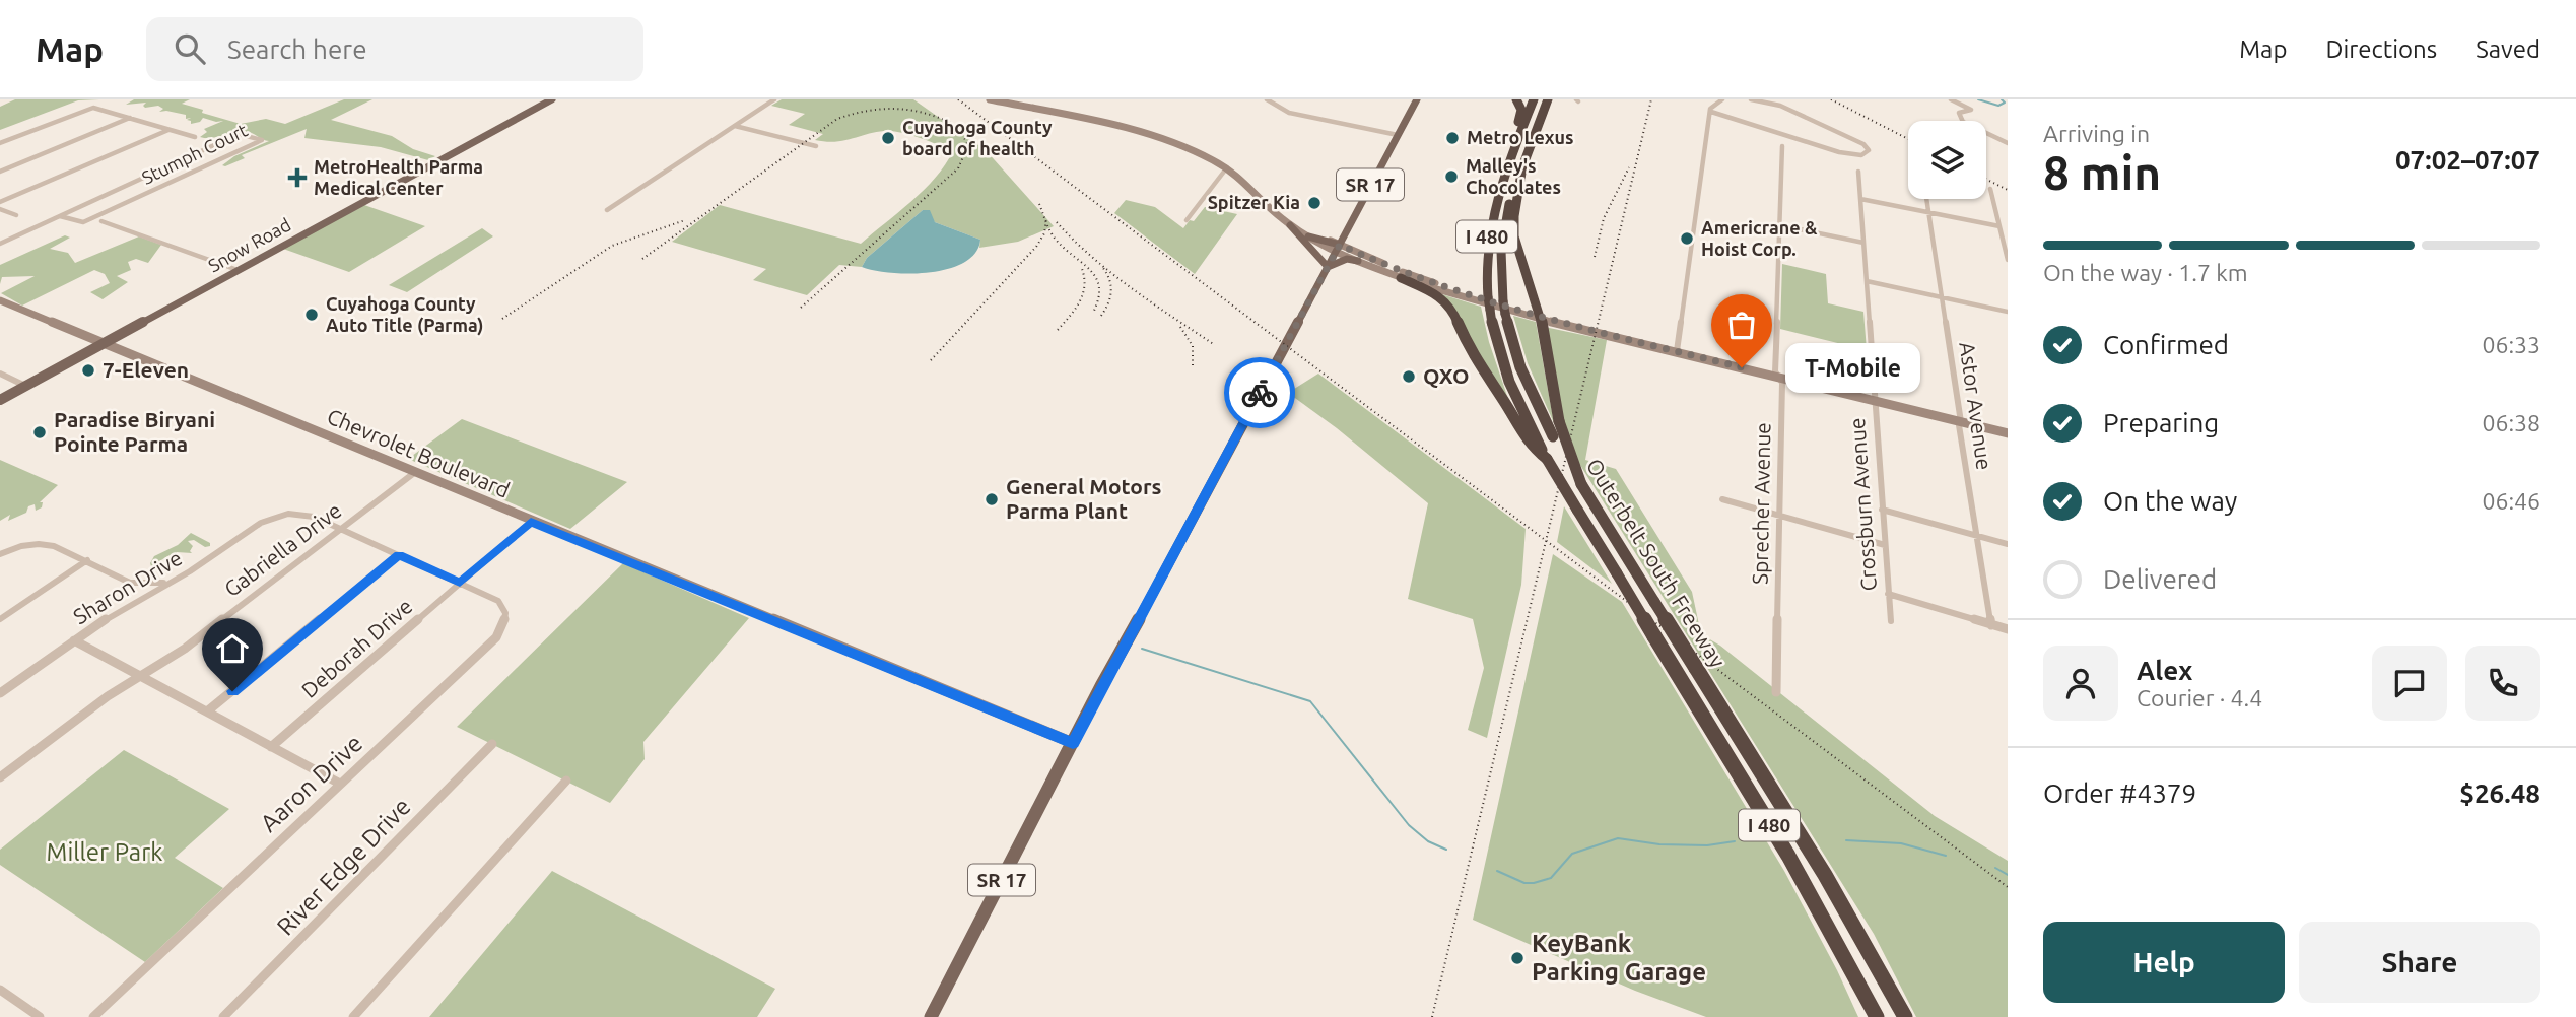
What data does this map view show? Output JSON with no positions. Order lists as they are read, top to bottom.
{
  "streets": {
    "highway": ["I 480", "Outerbelt South Freeway"],
    "main road": ["SR 17", "Snow Road", "Chevrolet Boulevard"],
    "street": [
      "Stumph Court",
      "Astor Avenue",
      "Sprecher Avenue",
      "Crossburn Avenue",
      "Gabriella Drive",
      "Sharon Drive",
      "Deborah Drive",
      "Aaron Drive",
      "River Edge Drive"
    ]
  },
  "crossings": [
    ["SR 17", "Chevrolet Boulevard"],
    ["Snow Road", "Chevrolet Boulevard"],
    ["Chevrolet Boulevard", "Gabriella Drive"],
    ["Chevrolet Boulevard", "Deborah Drive"],
    ["Gabriella Drive", "Sharon Drive"],
    ["Deborah Drive", "Aaron Drive"]
  ],
  "parks": ["Miller Park"],
  "places": {
    "other": [
      "Cuyahoga County board of health",
      "Metro Lexus",
      "Malley's Chocolates",
      "Spitzer Kia",
      "Americrane & Hoist Corp.",
      "Cuyahoga County Auto Title (Parma)",
      "T-Mobile",
      "7-Eleven",
      "QXO",
      "Paradise Biryani Pointe Parma",
      "General Motors Parma Plant",
      "KeyBank Parking Garage"
    ],
    "health": ["MetroHealth Parma Medical Center"]
  },
  "page": {
    "header": "Map",
    "search": "Search here",
    "nav": ["Map", "Directions", "Saved"],
    "heading": ["8 min", "Arriving in", "07:02–07:07"],
    "panel": [
      "Alex",
      "Courier · 4.4",
      "Order #4379",
      "$26.48"
    ],
    "bar": "On the way · 1.7 km",
    "list": [
      ["Confirmed", "06:33"],
      ["Preparing", "06:38"],
      ["On the way", "06:46"],
      "Delivered"
    ],
    "bubble": "T-Mobile",
    "buttons": ["Help", "Share"]
  }
}
